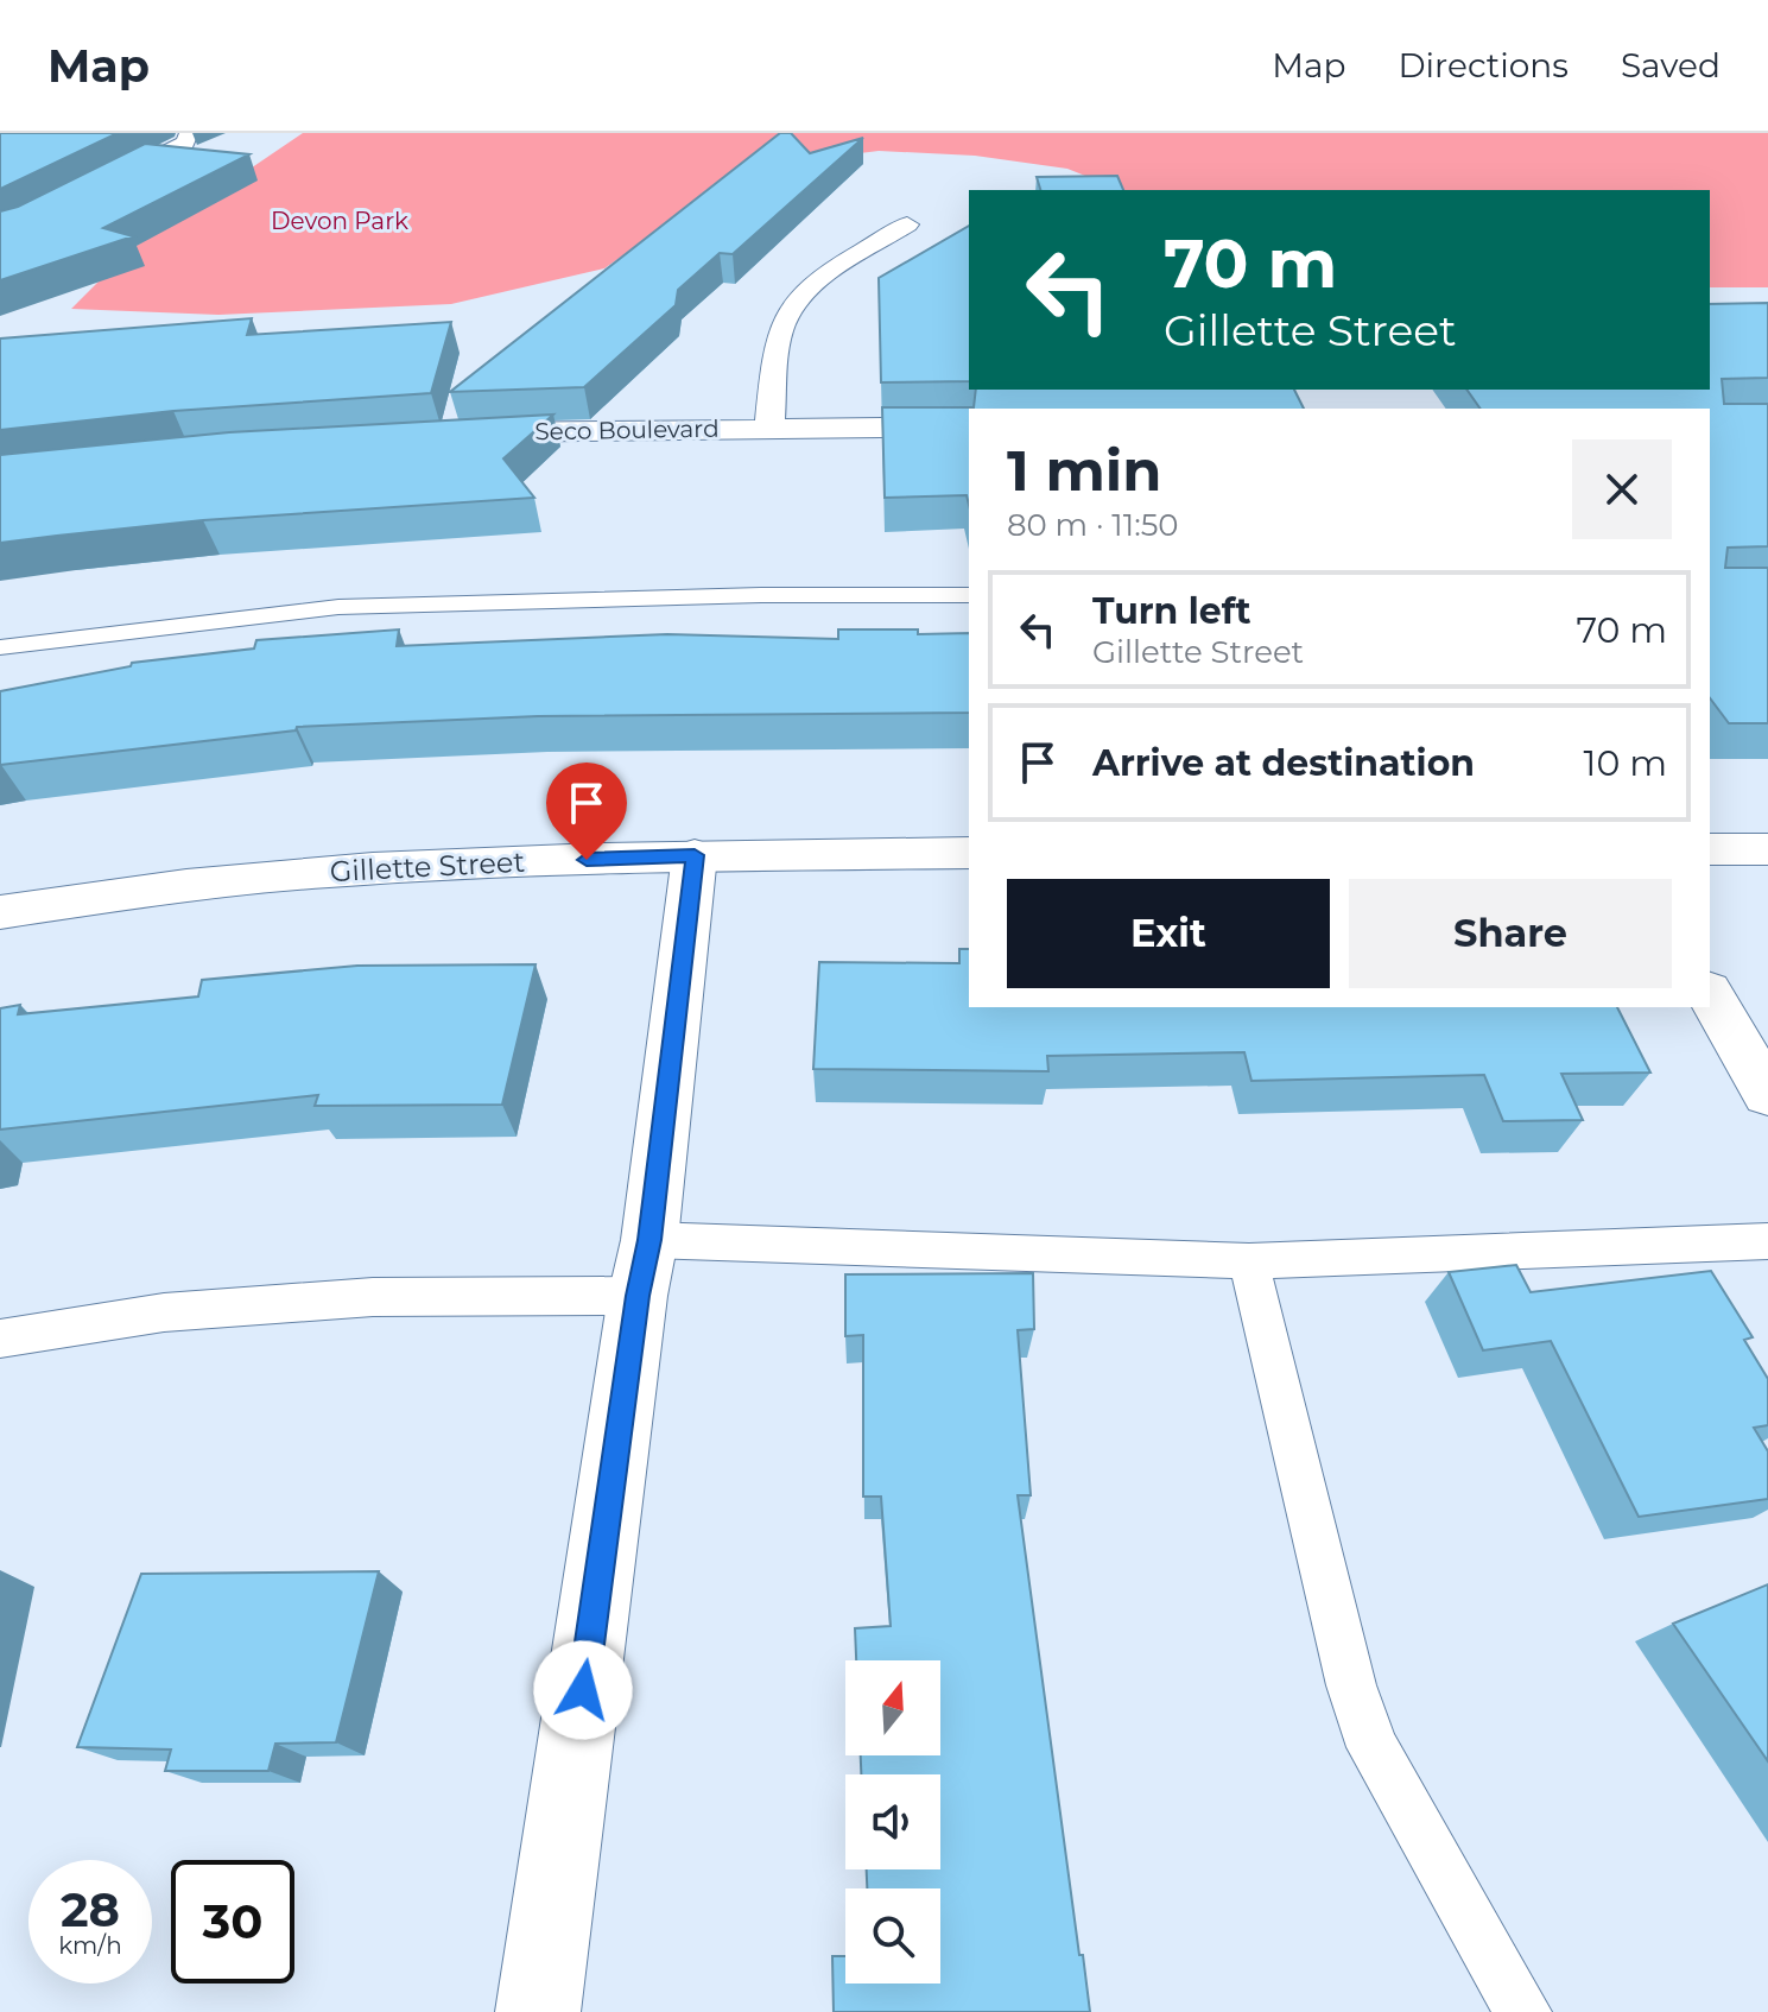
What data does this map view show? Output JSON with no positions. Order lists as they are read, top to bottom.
{
  "streets": {
    "street": ["Seco Boulevard", "Gillette Street"]
  },
  "parks": ["Devon Park"],
  "north": "top",
  "page": {
    "header": "Map",
    "nav": ["Map", "Directions", "Saved"],
    "turn": ["70 m", "Gillette Street"],
    "heading": ["1 min", "80 m · 11:50"],
    "list": [
      {
        "name": "Turn left",
        "note": "Gillette Street",
        "value": "70 m"
      },
      {
        "name": "Arrive at destination",
        "value": "10 m"
      }
    ],
    "buttons": ["Exit", "Share"],
    "speed": "28 km/h",
    "limit": "30"
  }
}
